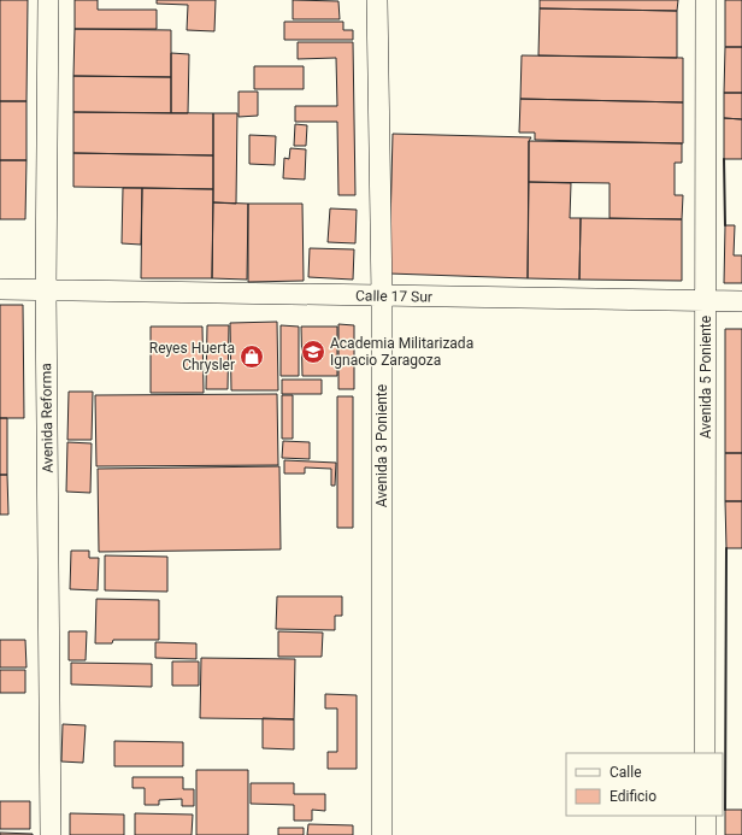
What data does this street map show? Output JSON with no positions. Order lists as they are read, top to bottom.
{
  "streets": {
    "street": [
      "Calle 17 Sur",
      "Avenida 5 Poniente",
      "Avenida Reforma",
      "Avenida 3 Poniente"
    ]
  },
  "crossings": [
    ["Calle 17 Sur", "Avenida 5 Poniente"],
    ["Calle 17 Sur", "Avenida Reforma"],
    ["Calle 17 Sur", "Avenida 3 Poniente"]
  ],
  "places": {
    "school or university": ["Academia Militarizada Ignacio Zaragoza"],
    "shop": ["Reyes Huerta Chrysler"]
  },
  "legend": ["Calle", "Edificio"]
}
